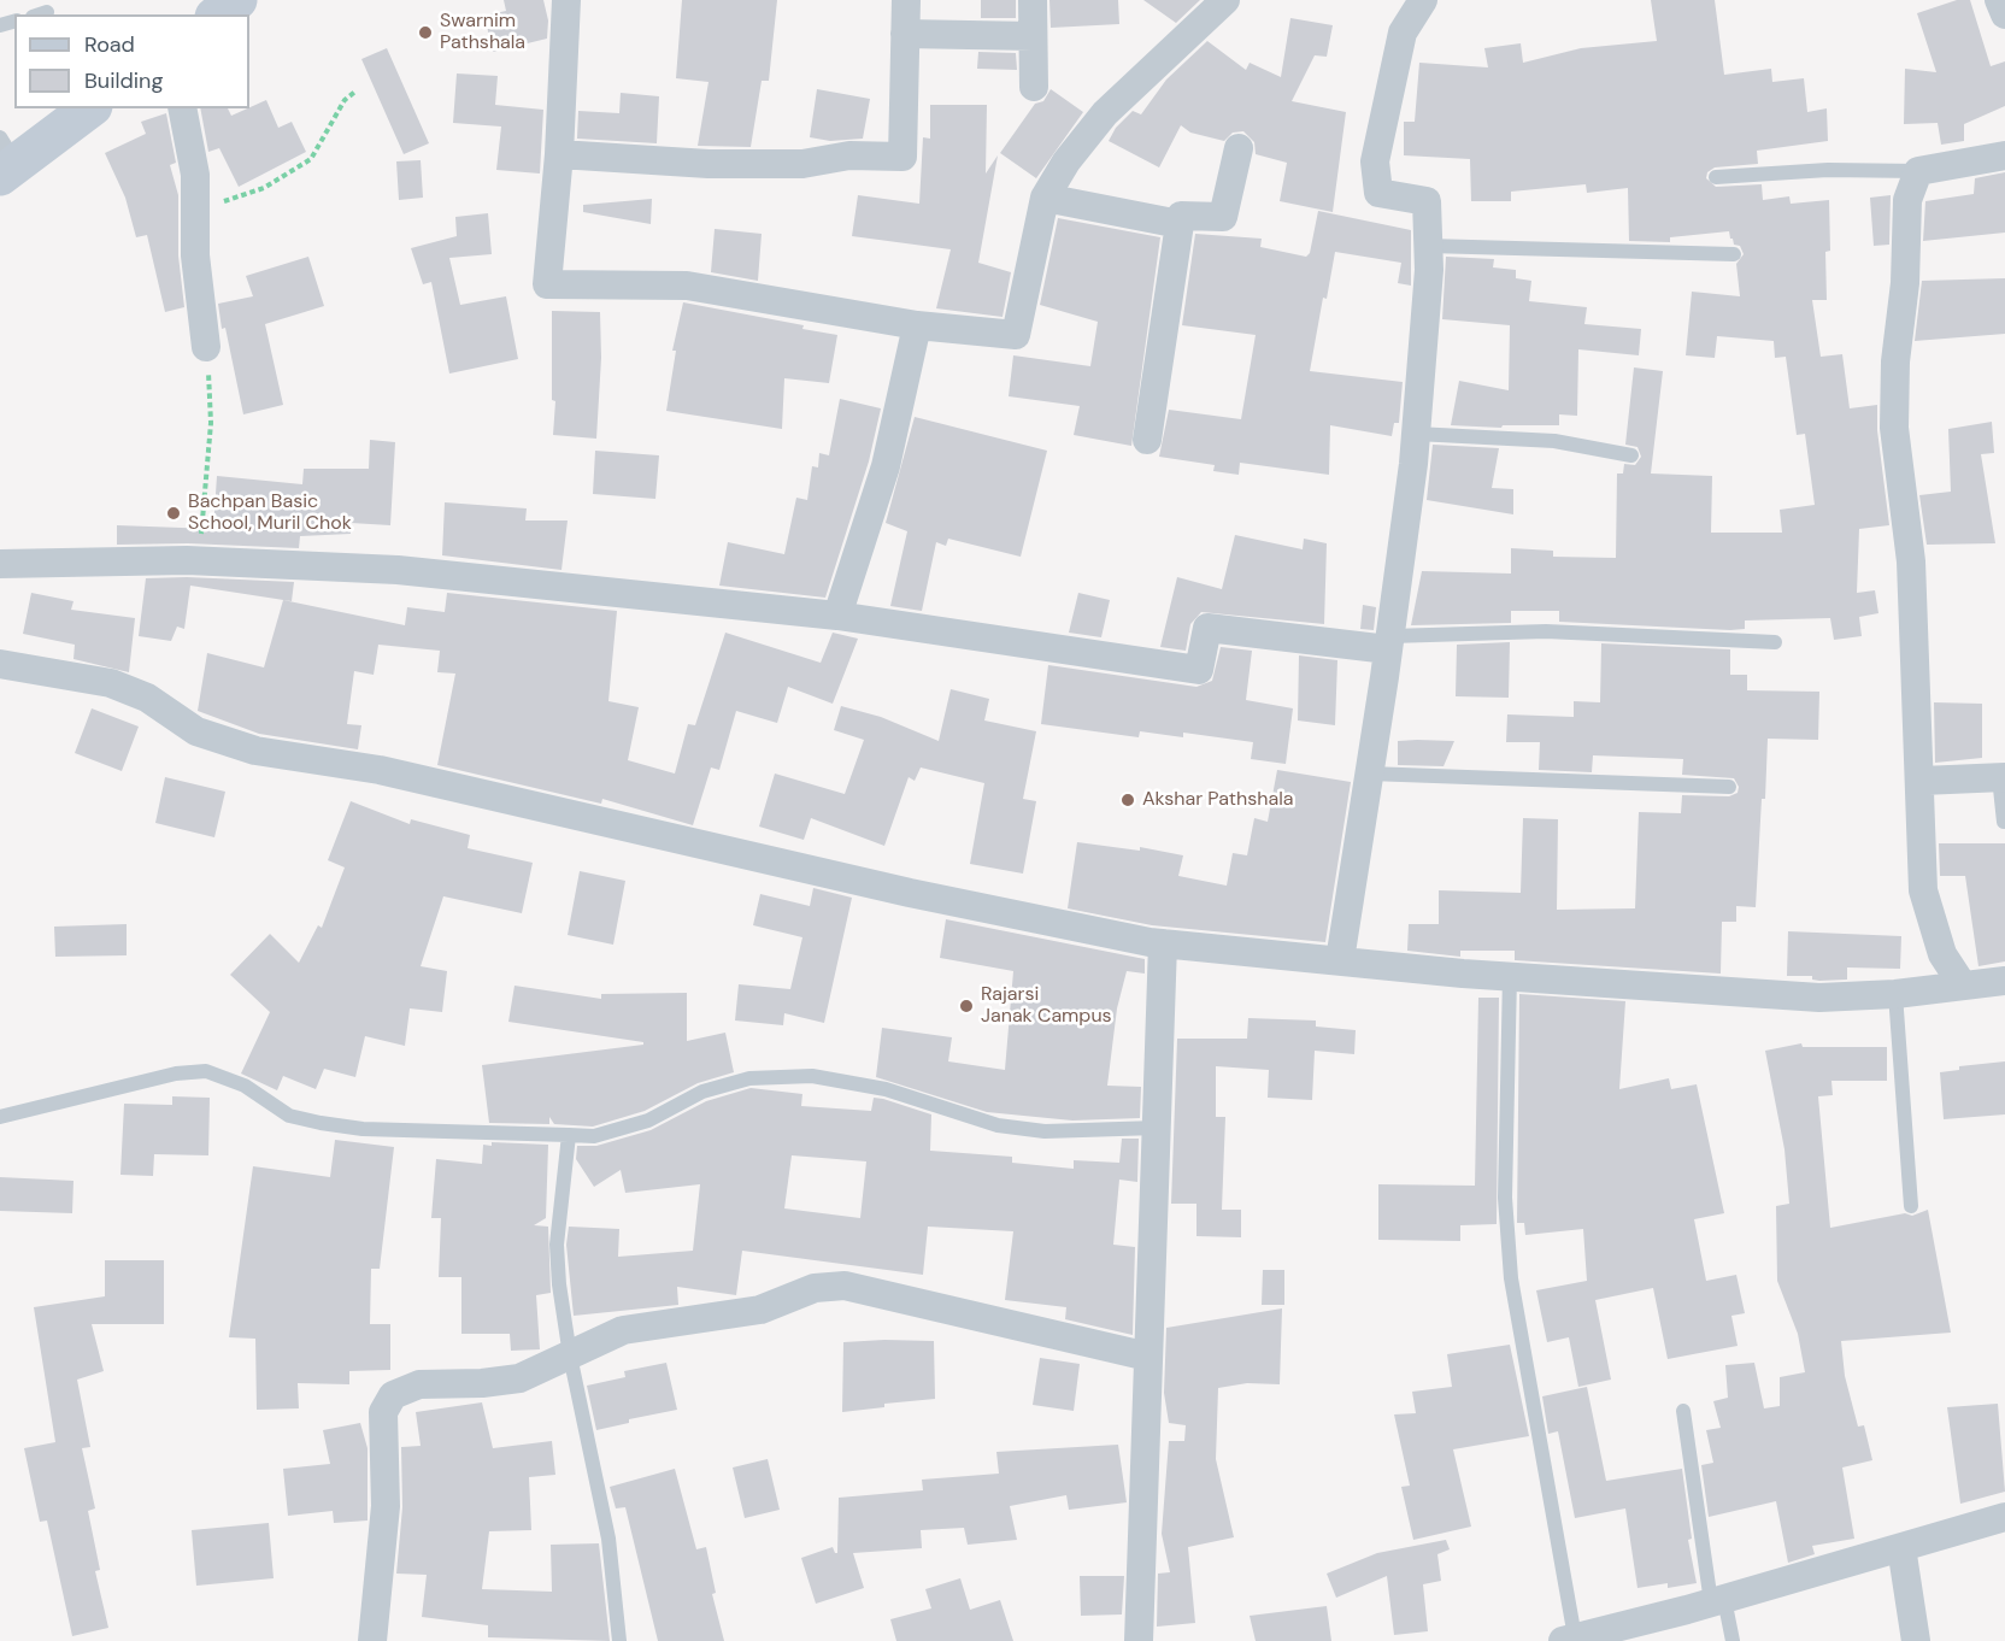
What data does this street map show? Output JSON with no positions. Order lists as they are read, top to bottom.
{
  "places": [
    "Swarnim Pathshala",
    "Bachpan Basic School, Muril Chok",
    "Akshar Pathshala",
    "Rajarsi Janak Campus"
  ],
  "legend": ["Road", "Building"]
}
